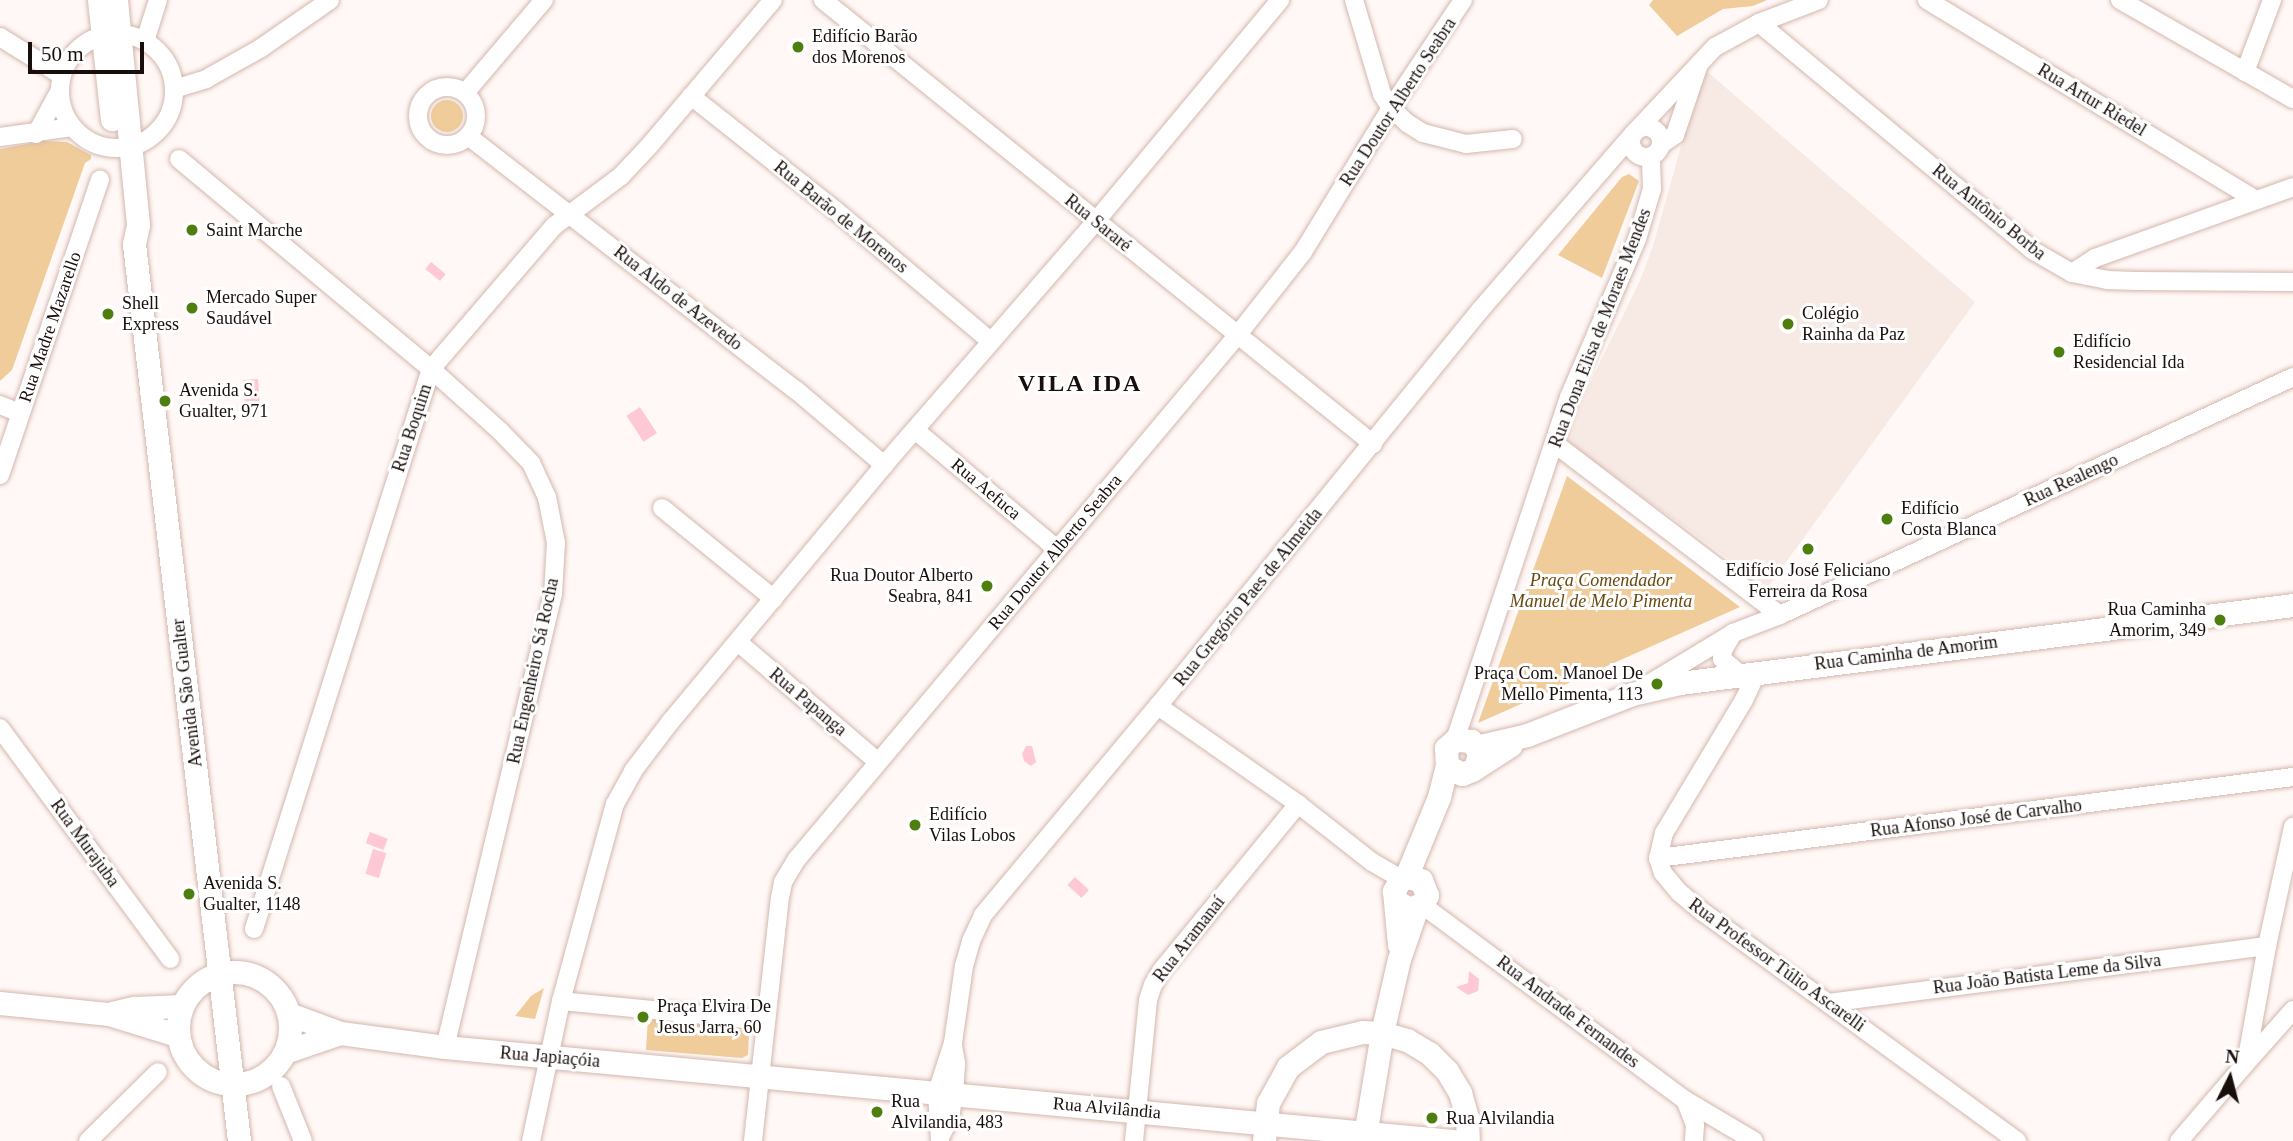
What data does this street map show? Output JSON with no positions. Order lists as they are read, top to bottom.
{
  "streets": {
    "street": [
      "Rua Artur Riedel",
      "Rua Doutor Alberto Seabra",
      "Rua Antônio Borba",
      "Rua Barão de Morenos",
      "Rua Sararé",
      "Rua Aldo de Azevedo",
      "Rua Madre Mazarello",
      "Rua Dona Elisa de Moraes Mendes",
      "Rua Boquim",
      "Rua Realengo",
      "Rua Aefuca",
      "Rua Gregório Paes de Almeida",
      "Rua Caminha de Amorim",
      "Rua Engenheiro Sá Rocha",
      "Avenida São Gualter",
      "Rua Papanga",
      "Rua Afonso José de Carvalho",
      "Rua Murajuba",
      "Rua Aramanaí",
      "Rua Professor Túlio Ascarelli",
      "Rua João Batista Leme da Silva",
      "Rua Andrade Fernandes",
      "Rua Japiaçóia",
      "Rua Alvilândia"
    ]
  },
  "crossings": [
    ["Rua Doutor Alberto Seabra", "Rua Sararé"],
    ["Rua Doutor Alberto Seabra", "Rua Aefuca"],
    ["Rua Doutor Alberto Seabra", "Rua Papanga"],
    ["Rua Doutor Alberto Seabra", "Rua Japiaçóia"],
    ["Rua Doutor Alberto Seabra", "Rua Alvilândia"],
    ["Rua Antônio Borba", "Rua Gregório Paes de Almeida"],
    ["Rua Barão de Morenos", "Rua Boquim"],
    ["Rua Sararé", "Rua Gregório Paes de Almeida"],
    ["Rua Aldo de Azevedo", "Rua Boquim"],
    ["Rua Dona Elisa de Moraes Mendes", "Rua Gregório Paes de Almeida"],
    ["Rua Dona Elisa de Moraes Mendes", "Rua Caminha de Amorim"],
    ["Rua Boquim", "Rua Engenheiro Sá Rocha"],
    ["Rua Realengo", "Rua Caminha de Amorim"],
    ["Rua Gregório Paes de Almeida", "Rua Andrade Fernandes"],
    ["Rua Gregório Paes de Almeida", "Rua Alvilândia"],
    ["Rua Caminha de Amorim", "Rua Andrade Fernandes"],
    ["Rua Caminha de Amorim", "Rua Alvilândia"],
    ["Rua Engenheiro Sá Rocha", "Rua Japiaçóia"],
    ["Rua Afonso José de Carvalho", "Rua Professor Túlio Ascarelli"],
    ["Rua Aramanaí", "Rua Andrade Fernandes"],
    ["Rua Aramanaí", "Rua Alvilândia"],
    ["Rua Professor Túlio Ascarelli", "Rua João Batista Leme da Silva"],
    ["Rua Japiaçóia", "Rua Alvilândia"]
  ],
  "districts": ["VILA IDA"],
  "parks": ["Praça Comendador Manuel de Melo Pimenta"],
  "places": [
    "Edifício Barão dos Morenos",
    "Saint Marche",
    "Mercado Super Saudável",
    "Shell Express",
    "Colégio Rainha da Paz",
    "Edifício Residencial Ida",
    "Avenida S. Gualter, 971",
    "Edifício Costa Blanca",
    "Edifício José Feliciano Ferreira da Rosa",
    "Rua Doutor Alberto Seabra, 841",
    "Rua Caminha Amorim, 349",
    "Praça Com. Manoel De Mello Pimenta, 113",
    "Edifício Vilas Lobos",
    "Avenida S. Gualter, 1148",
    "Praça Elvira De Jesus Jarra, 60",
    "Rua Alvilandia, 483",
    "Rua Alvilandia"
  ],
  "scale_bar": "50 m",
  "north": "top"
}
